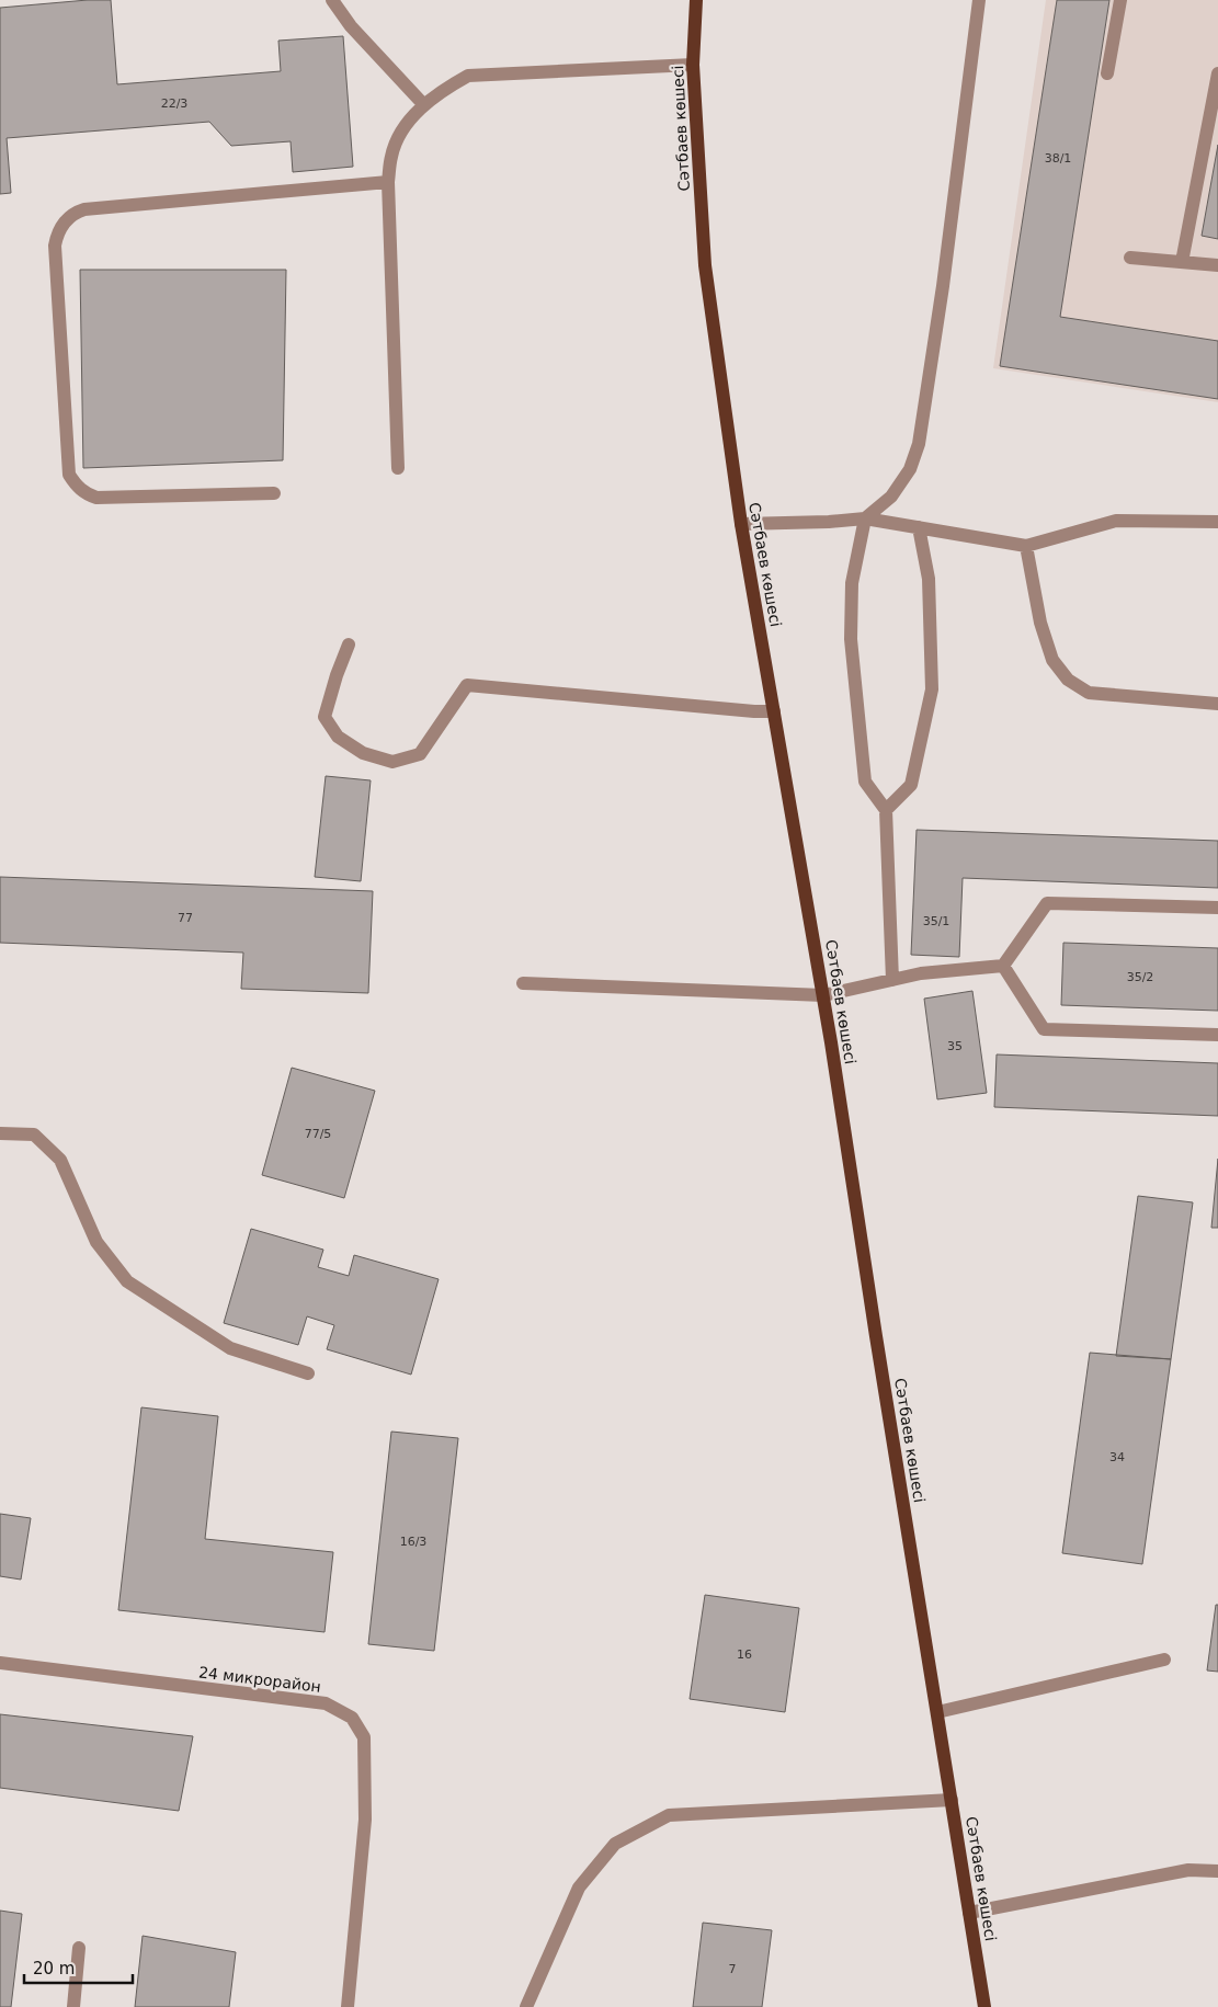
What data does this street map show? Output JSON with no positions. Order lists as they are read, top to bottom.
{
  "streets": {
    "main road": ["Сәтбаев көшесі"],
    "street": ["24 микрорайон"]
  },
  "house_numbers": [
    "22/3",
    "38/1",
    "77",
    "35/1",
    "35/2",
    "35",
    "77/5",
    "34",
    "16/3",
    "16",
    "7"
  ],
  "scale_bar": "20 m"
}
